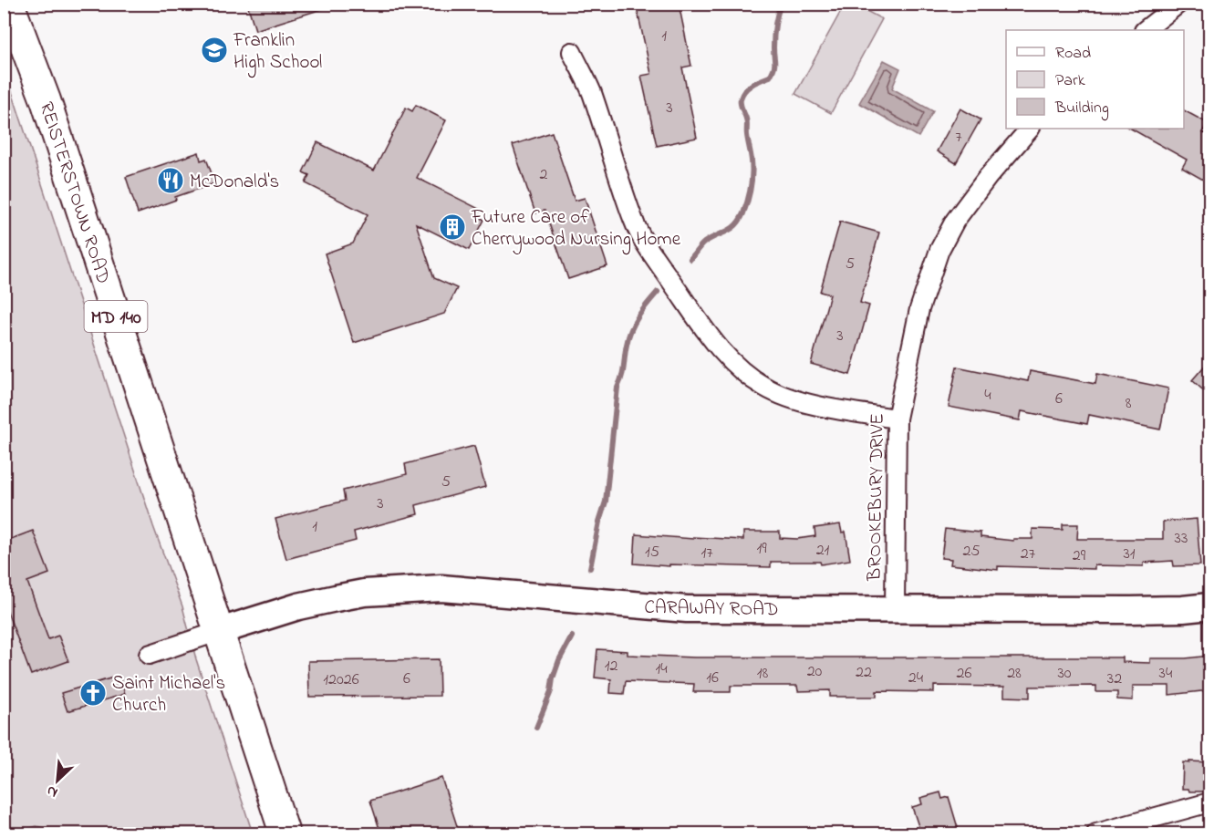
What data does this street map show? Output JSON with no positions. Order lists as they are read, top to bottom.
{
  "streets": {
    "main road": ["REISTERSTOWN ROAD", "MD 140"],
    "street": ["BROOKEBURY DRIVE", "CARAWAY ROAD"]
  },
  "crossings": [
    ["REISTERSTOWN ROAD", "MD 140"],
    ["REISTERSTOWN ROAD", "CARAWAY ROAD"],
    ["MD 140", "CARAWAY ROAD"],
    ["BROOKEBURY DRIVE", "CARAWAY ROAD"]
  ],
  "places": {
    "school or university": ["Franklin High School"],
    "restaurant": ["McDonald's"],
    "building": ["Future Care of Cherrywood Nursing Home"],
    "church": ["Saint Michael's Church"]
  },
  "house_numbers": [
    "1",
    "3",
    "7",
    "2",
    "5",
    "3",
    "4",
    "6",
    "8",
    "5",
    "3",
    "1",
    "33",
    "19",
    "21",
    "25",
    "15",
    "17",
    "27",
    "31",
    "29",
    "12",
    "14",
    "20",
    "22",
    "18",
    "26",
    "28",
    "30",
    "34",
    "16",
    "24",
    "6",
    "32",
    "12026"
  ],
  "legend": ["Road", "Park", "Building"],
  "north": "bottom left"
}
